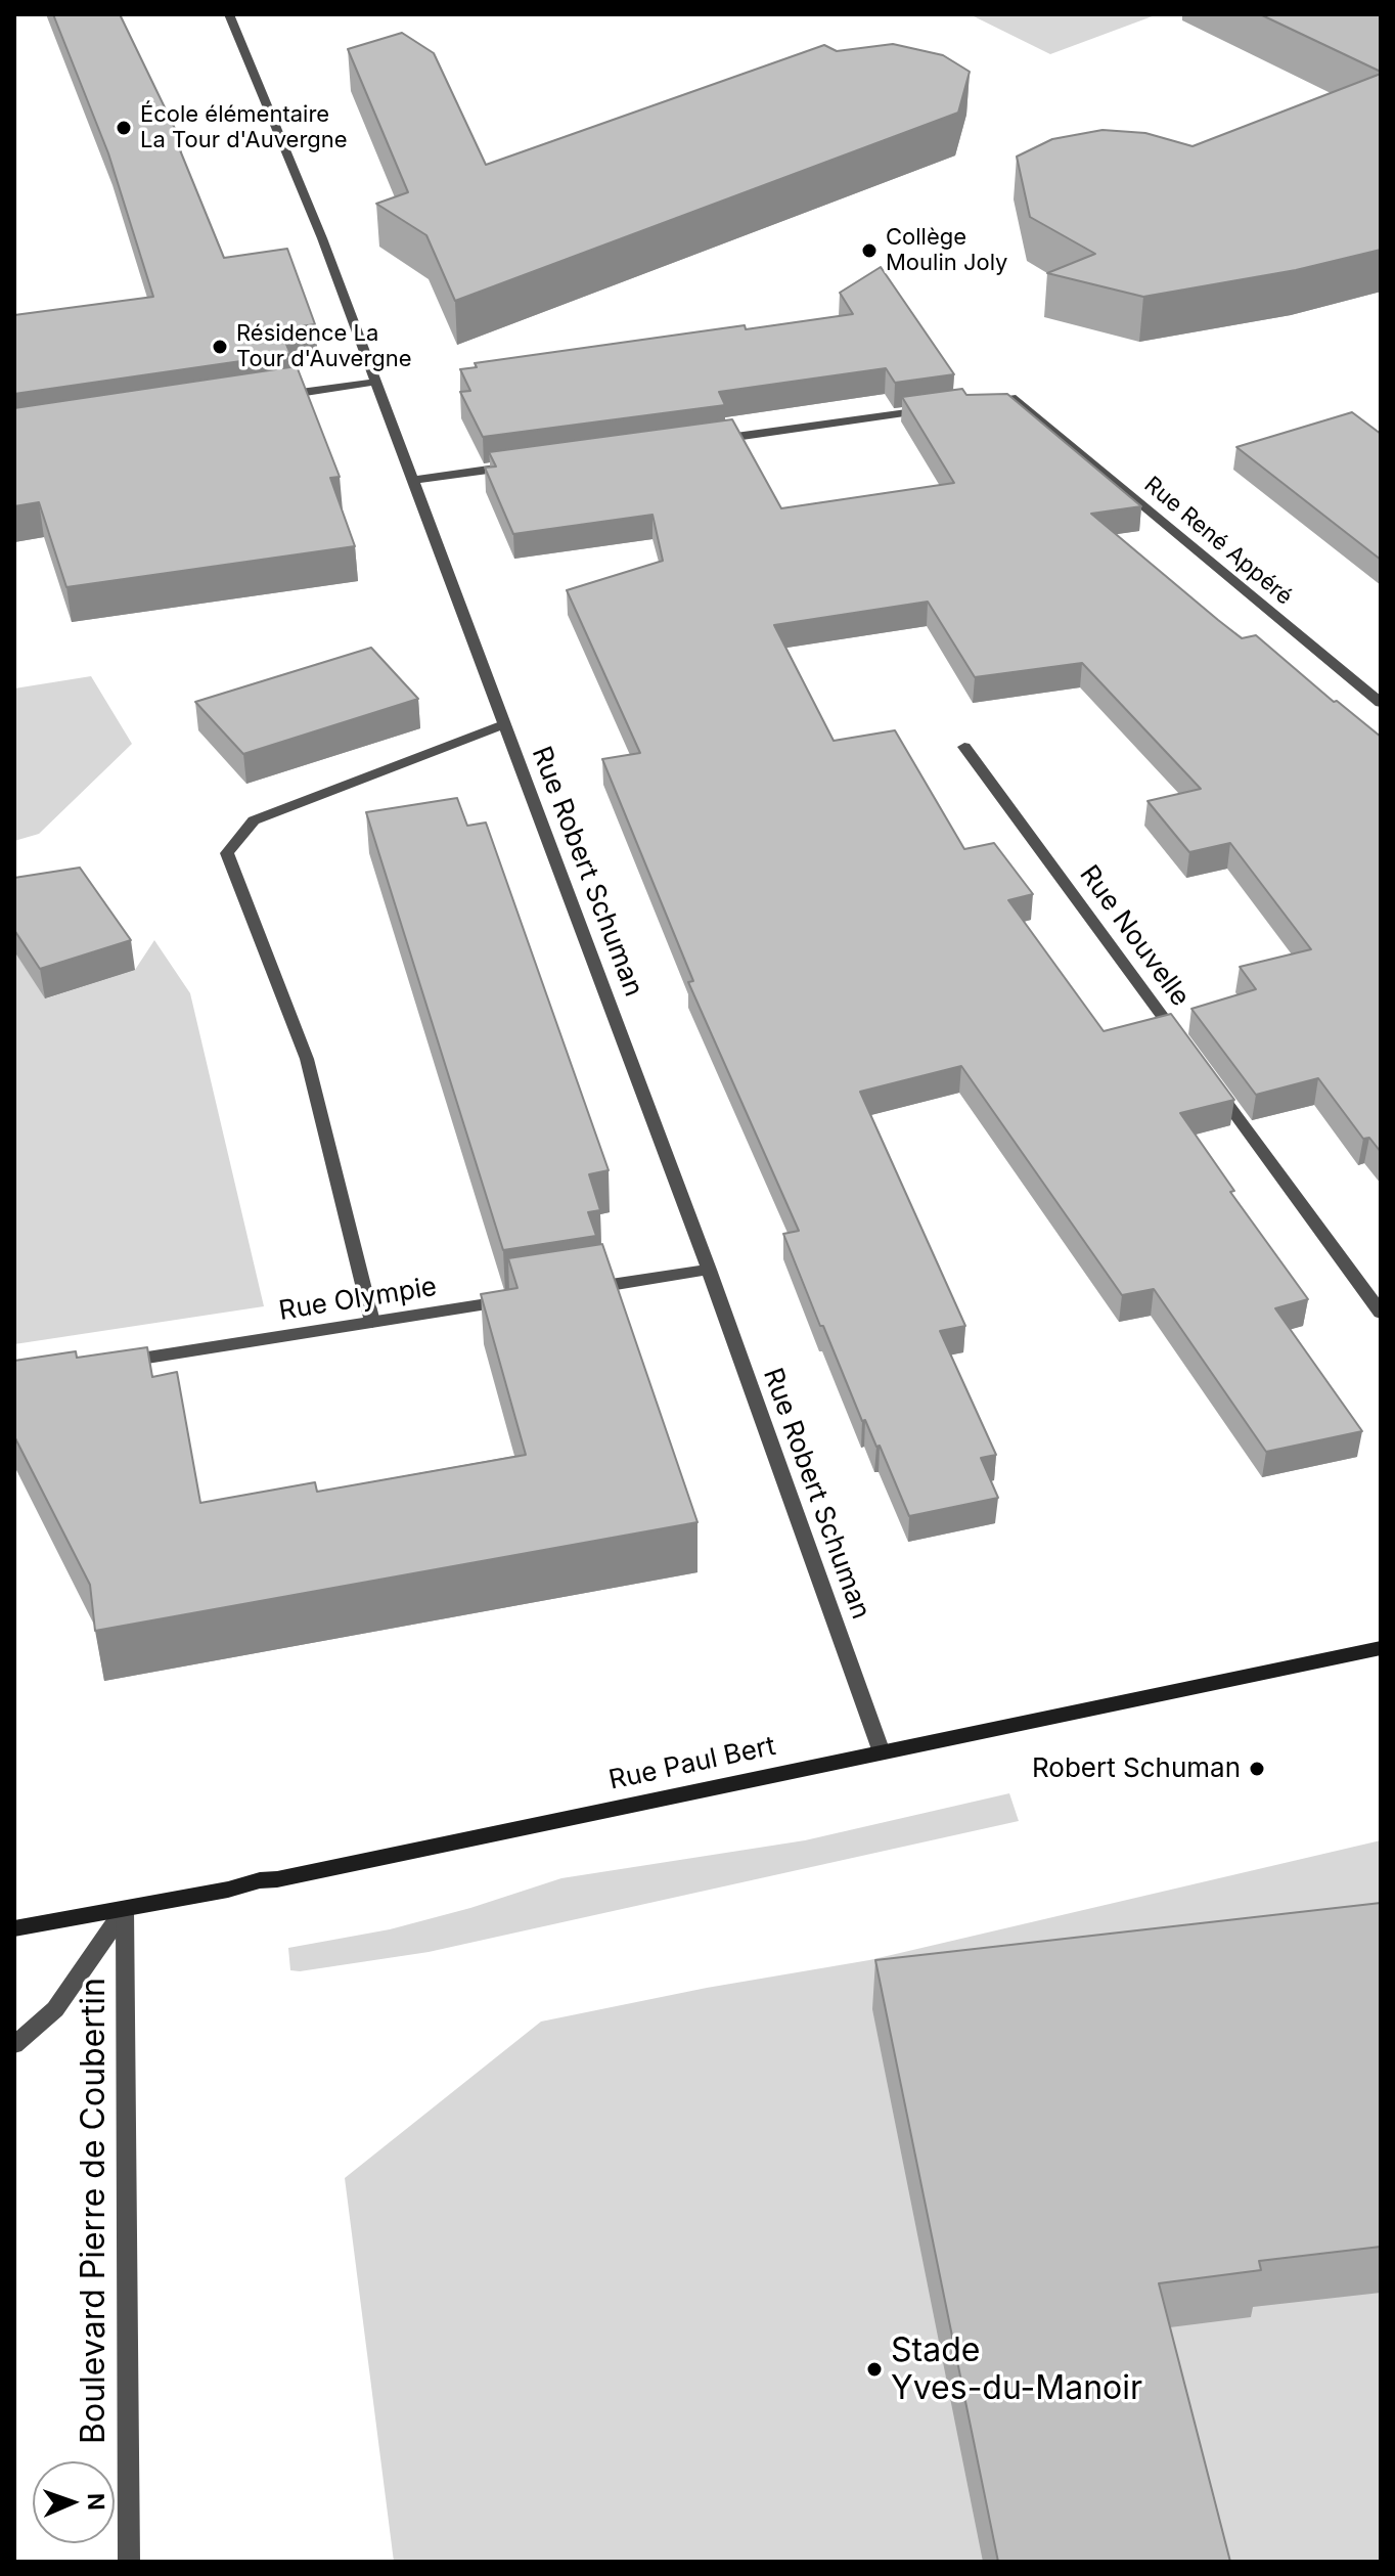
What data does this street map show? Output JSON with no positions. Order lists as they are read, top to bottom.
{
  "streets": {
    "street": [
      "Rue René Appéré",
      "Rue Robert Schuman",
      "Rue Nouvelle",
      "Rue Olympie",
      "Rue Paul Bert",
      "Boulevard Pierre de Coubertin"
    ]
  },
  "crossings": [
    ["Rue Robert Schuman", "Rue Paul Bert"],
    ["Rue Paul Bert", "Boulevard Pierre de Coubertin"]
  ],
  "places": [
    "École élémentaire La Tour d'Auvergne",
    "Collège Moulin Joly",
    "Résidence La Tour d'Auvergne",
    "Robert Schuman",
    "Stade Yves-du-Manoir"
  ],
  "north": "right"
}
